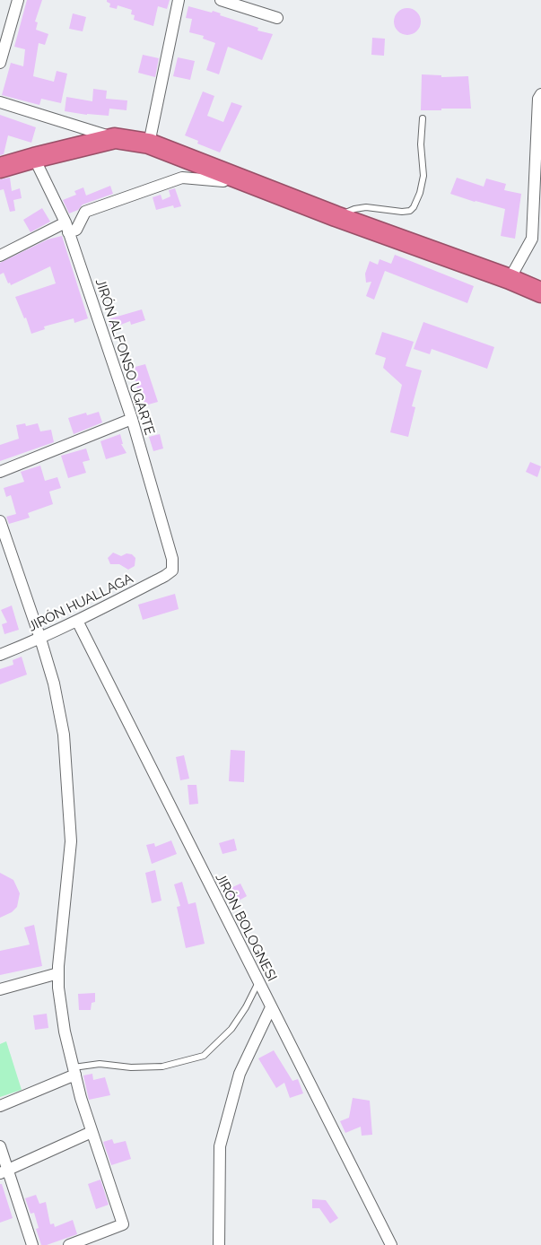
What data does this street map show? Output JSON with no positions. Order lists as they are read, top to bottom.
{
  "streets": {
    "street": ["JIRÓN ALFONSO UGARTE", "JIRÓN HUALLAGA", "JIRÓN BOLOGNESI"]
  },
  "crossings": [
    ["JIRÓN ALFONSO UGARTE", "JIRÓN HUALLAGA"],
    ["JIRÓN HUALLAGA", "JIRÓN BOLOGNESI"]
  ]
}
